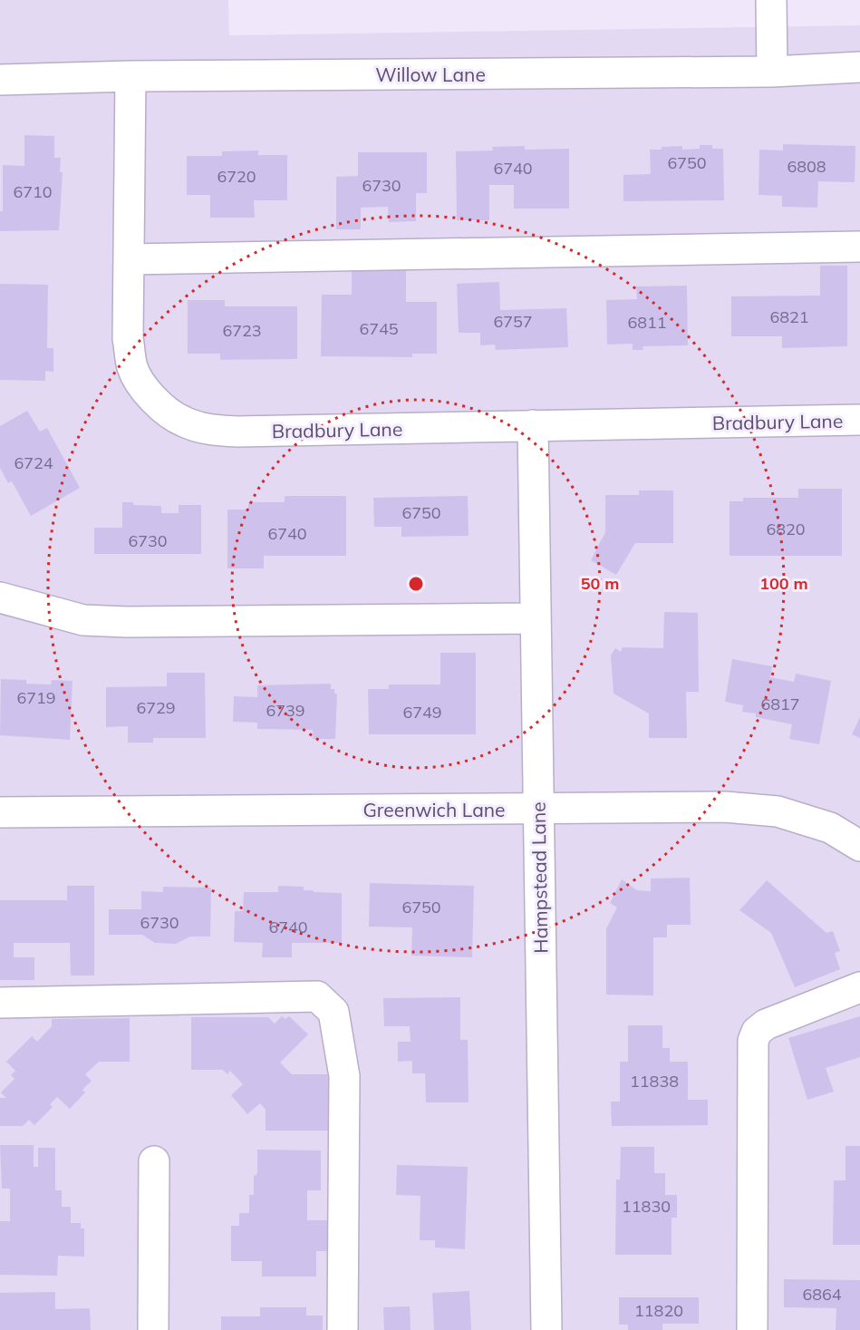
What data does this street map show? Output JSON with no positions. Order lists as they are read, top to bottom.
{
  "streets": {
    "street": [
      "Willow Lane",
      "Bradbury Lane",
      "Greenwich Lane",
      "Hampstead Lane"
    ]
  },
  "crossings": [
    ["Willow Lane", "Bradbury Lane"],
    ["Bradbury Lane", "Hampstead Lane"],
    ["Greenwich Lane", "Hampstead Lane"]
  ],
  "house_numbers": [
    "6750",
    "6808",
    "6740",
    "6720",
    "6730",
    "6710",
    "6821",
    "6757",
    "6811",
    "6745",
    "6723",
    "6724",
    "6750",
    "6820",
    "6740",
    "6730",
    "6719",
    "6817",
    "6729",
    "6739",
    "6749",
    "6750",
    "6730",
    "6740",
    "11838",
    "11830",
    "6864",
    "11820"
  ],
  "rings": ["50 m", "100 m"]
}
